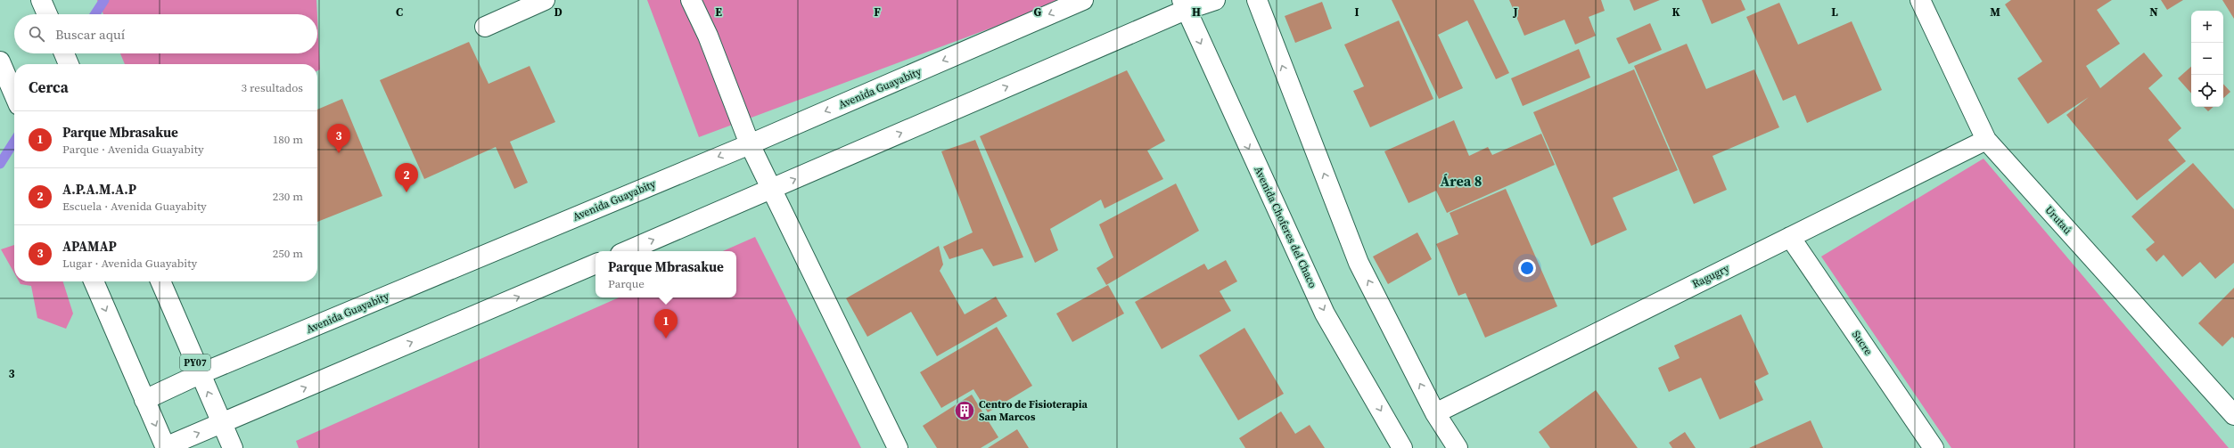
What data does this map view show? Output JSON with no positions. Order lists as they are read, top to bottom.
{
  "streets": {
    "street": [
      "Avenida Guayabity",
      "Urutaú",
      "Avenida Choferes del Chaco",
      "Ragugry",
      "Sucre",
      "PY07"
    ]
  },
  "crossings": [
    ["Avenida Guayabity", "PY07"],
    ["Urutaú", "Ragugry"],
    ["Ragugry", "Sucre"]
  ],
  "districts": ["Área 8"],
  "places": {
    "building": ["Centro de Fisioterapia San Marcos"]
  },
  "page": {
    "map_buttons": ["+", "−"],
    "search": "Buscar aquí",
    "heading": ["Cerca", "3 resultados"],
    "list": [
      {
        "mark": "1",
        "name": "Parque Mbrasakue",
        "note": "Parque · Avenida Guayabity",
        "value": "180 m"
      },
      {
        "mark": "2",
        "name": "A.P.A.M.A.P",
        "note": "Escuela · Avenida Guayabity",
        "value": "230 m"
      },
      {
        "mark": "3",
        "name": "APAMAP",
        "note": "Lugar · Avenida Guayabity",
        "value": "250 m"
      }
    ],
    "pins": ["3", "2", "1"],
    "popup": ["Parque Mbrasakue", "Parque"]
  },
  "grid": {
    "columns": [
      "C",
      "D",
      "E",
      "F",
      "G",
      "H",
      "I",
      "J",
      "K",
      "L",
      "M",
      "N"
    ],
    "rows": ["3"]
  }
}
